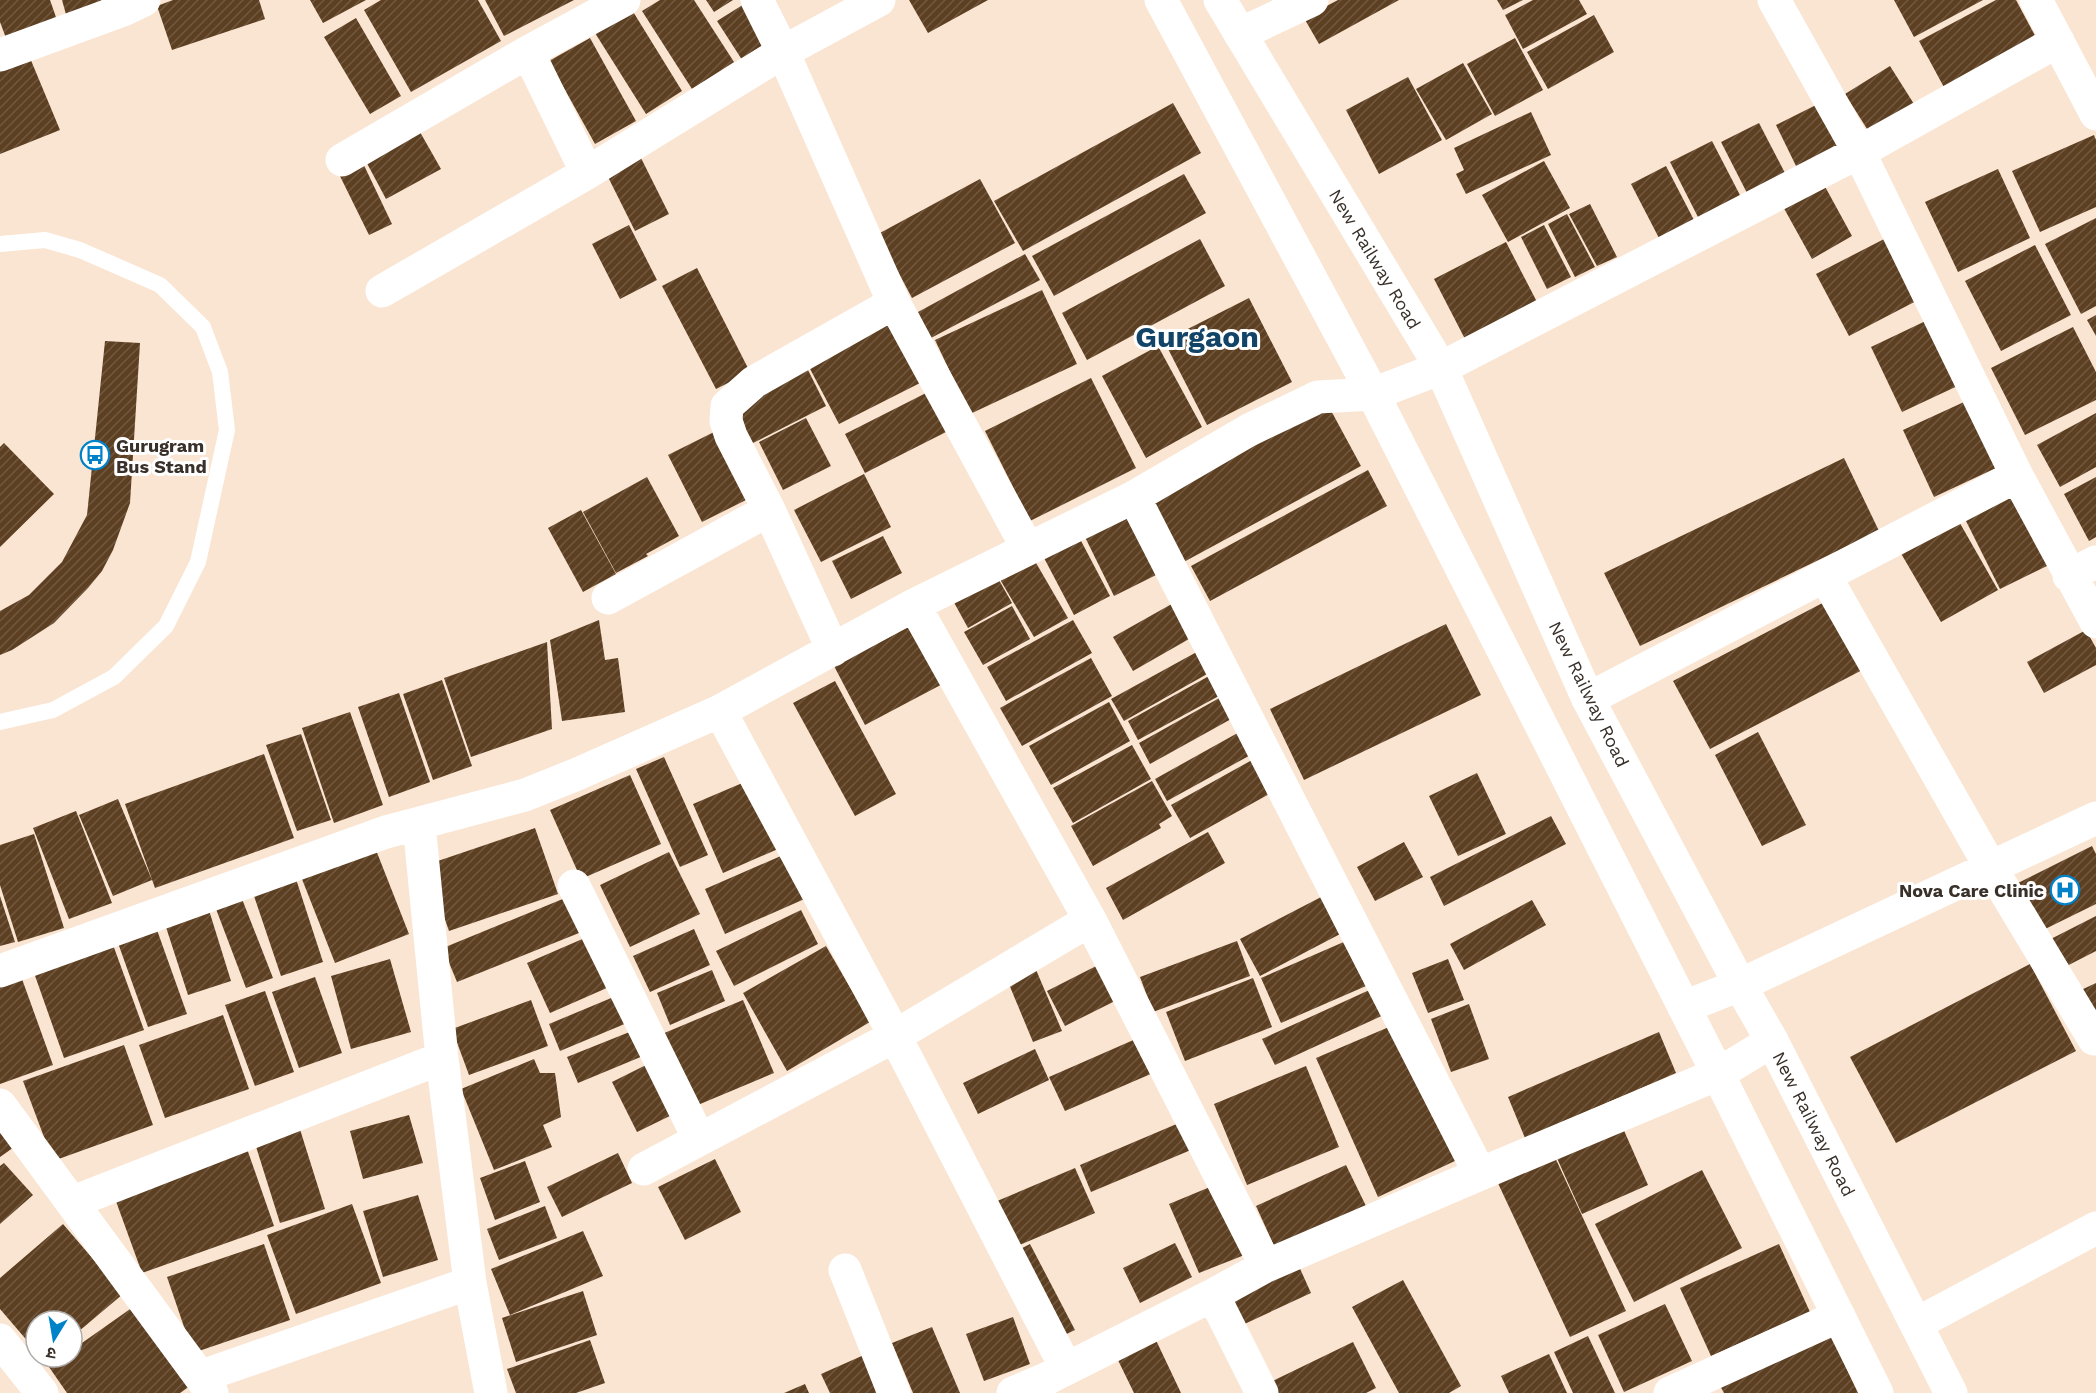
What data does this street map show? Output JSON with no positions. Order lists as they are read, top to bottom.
{
  "streets": {
    "street": ["New Railway Road"]
  },
  "districts": ["Gurgaon"],
  "places": {
    "bus stop": ["Gurugram Bus Stand"],
    "hospital": ["Nova Care Clinic"]
  },
  "north": "bottom"
}
